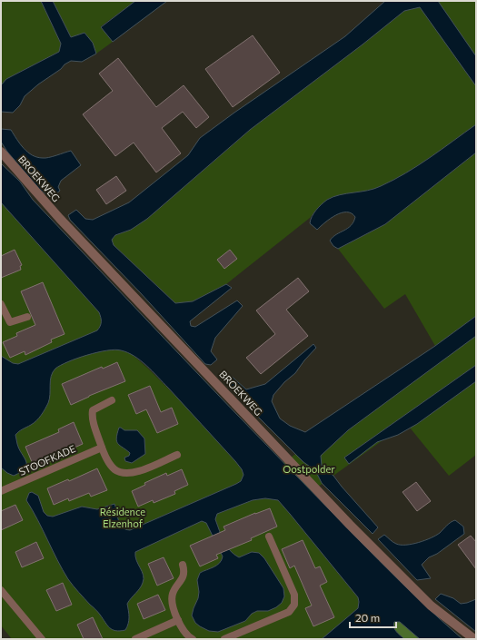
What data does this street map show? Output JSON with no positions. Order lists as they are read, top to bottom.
{
  "streets": {
    "street": ["BROEKWEG"],
    "lane": ["STOOFKADE"]
  },
  "parks": ["Oostpolder", "Résidence Elzenhof"],
  "scale_bar": "20 m"
}
